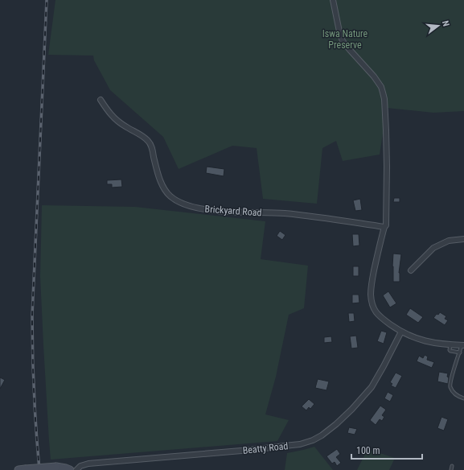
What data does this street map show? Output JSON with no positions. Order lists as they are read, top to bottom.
{
  "streets": {
    "street": ["Brickyard Road", "Beatty Road"]
  },
  "parks": ["Iswa Nature Preserve"],
  "scale_bar": "100 m",
  "north": "right"
}
